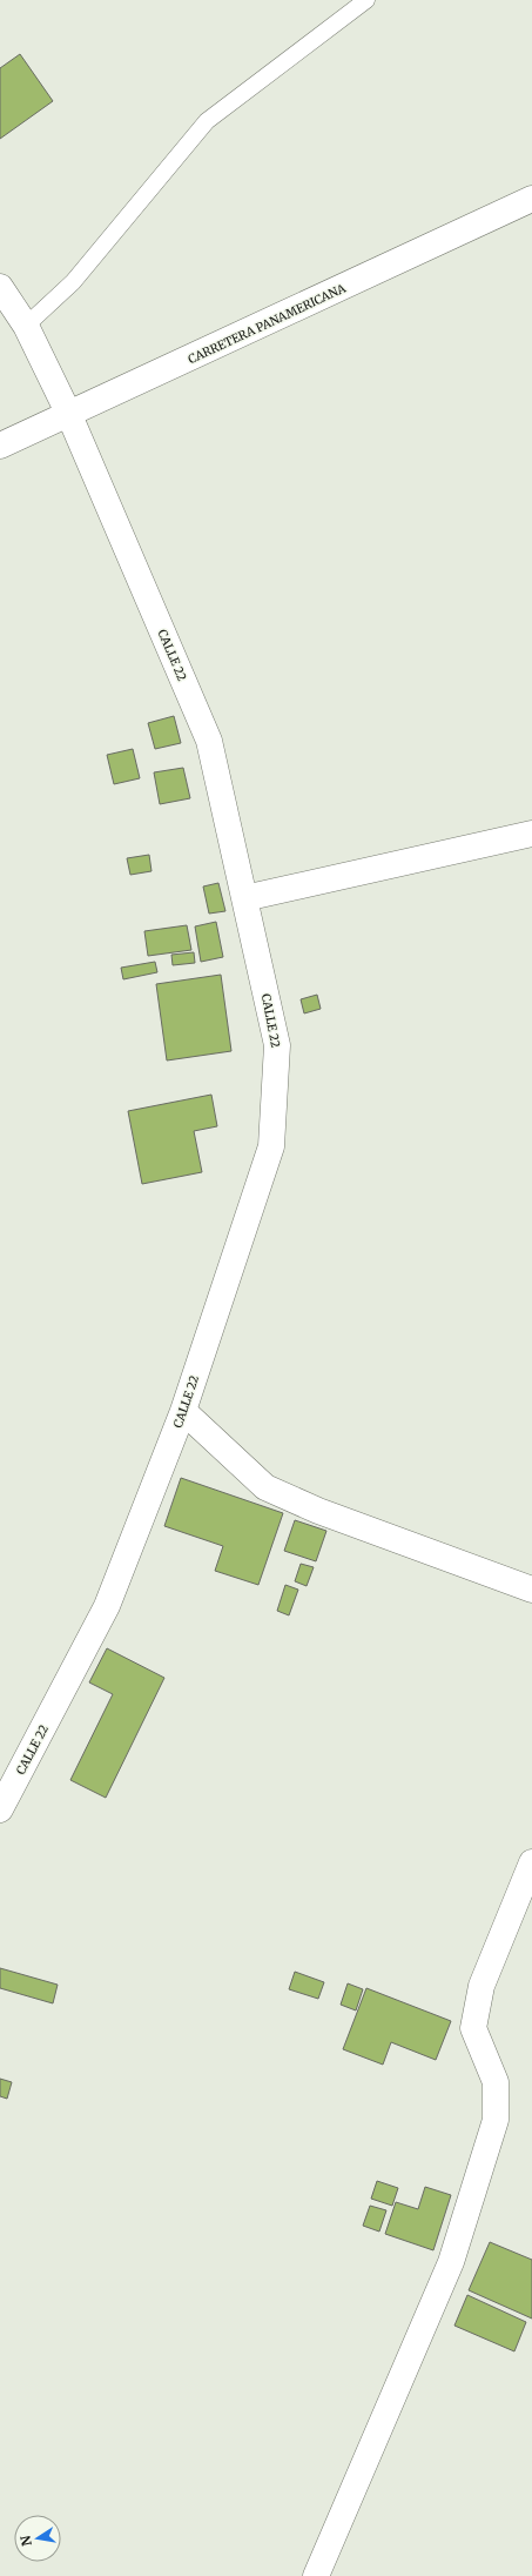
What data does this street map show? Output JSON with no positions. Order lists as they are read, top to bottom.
{
  "streets": {
    "main road": ["CARRETERA PANAMERICANA", "CALLE 22"]
  },
  "crossings": [
    ["CARRETERA PANAMERICANA", "CALLE 22"]
  ],
  "north": "left"
}
